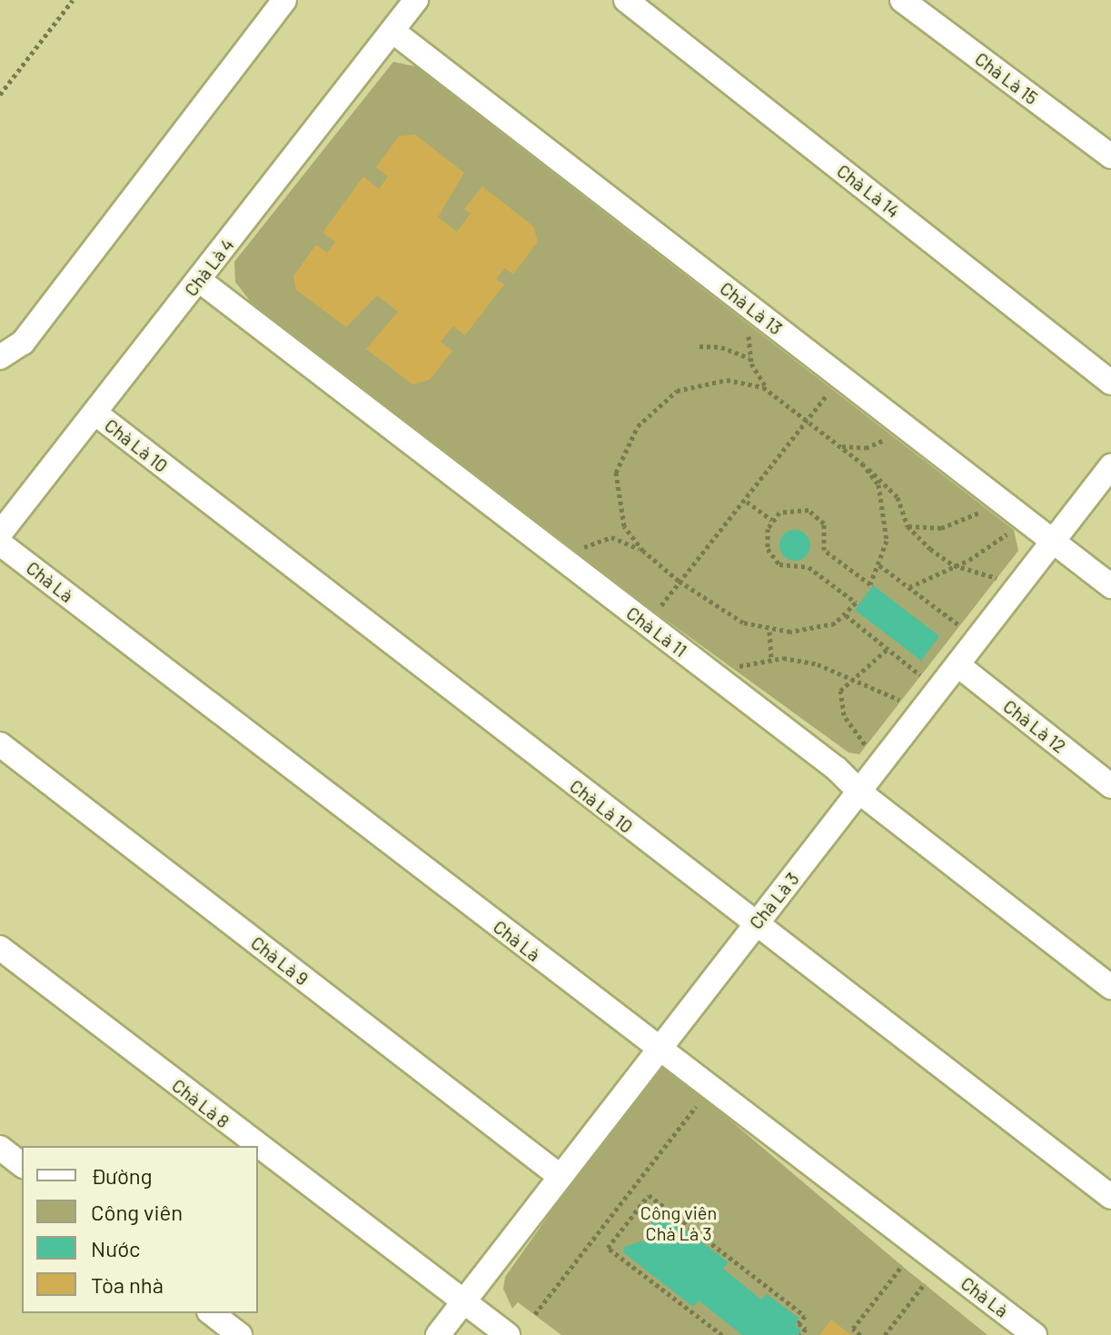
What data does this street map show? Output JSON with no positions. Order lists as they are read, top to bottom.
{
  "streets": {
    "street": [
      "Chà Là 15",
      "Chà Là 14",
      "Chà Là 4",
      "Chà Là 13",
      "Chà Là 10",
      "Chà Là",
      "Chà Là 11",
      "Chà Là 12",
      "Chà Là 3",
      "Chà Là 9",
      "Chà Là 8"
    ]
  },
  "crossings": [
    ["Chà Là 4", "Chà Là 13"],
    ["Chà Là 4", "Chà Là 10"],
    ["Chà Là 4", "Chà Là 11"],
    ["Chà Là 13", "Chà Là 3"],
    ["Chà Là 10", "Chà Là 3"],
    ["Chà Là", "Chà Là 3"],
    ["Chà Là 11", "Chà Là 3"],
    ["Chà Là 12", "Chà Là 3"],
    ["Chà Là 3", "Chà Là 9"],
    ["Chà Là 3", "Chà Là 8"]
  ],
  "parks": ["Công viên Chà Là 3"],
  "legend": [
    "Đường",
    "Công viên",
    "Nước",
    "Tòa nhà"
  ]
}
